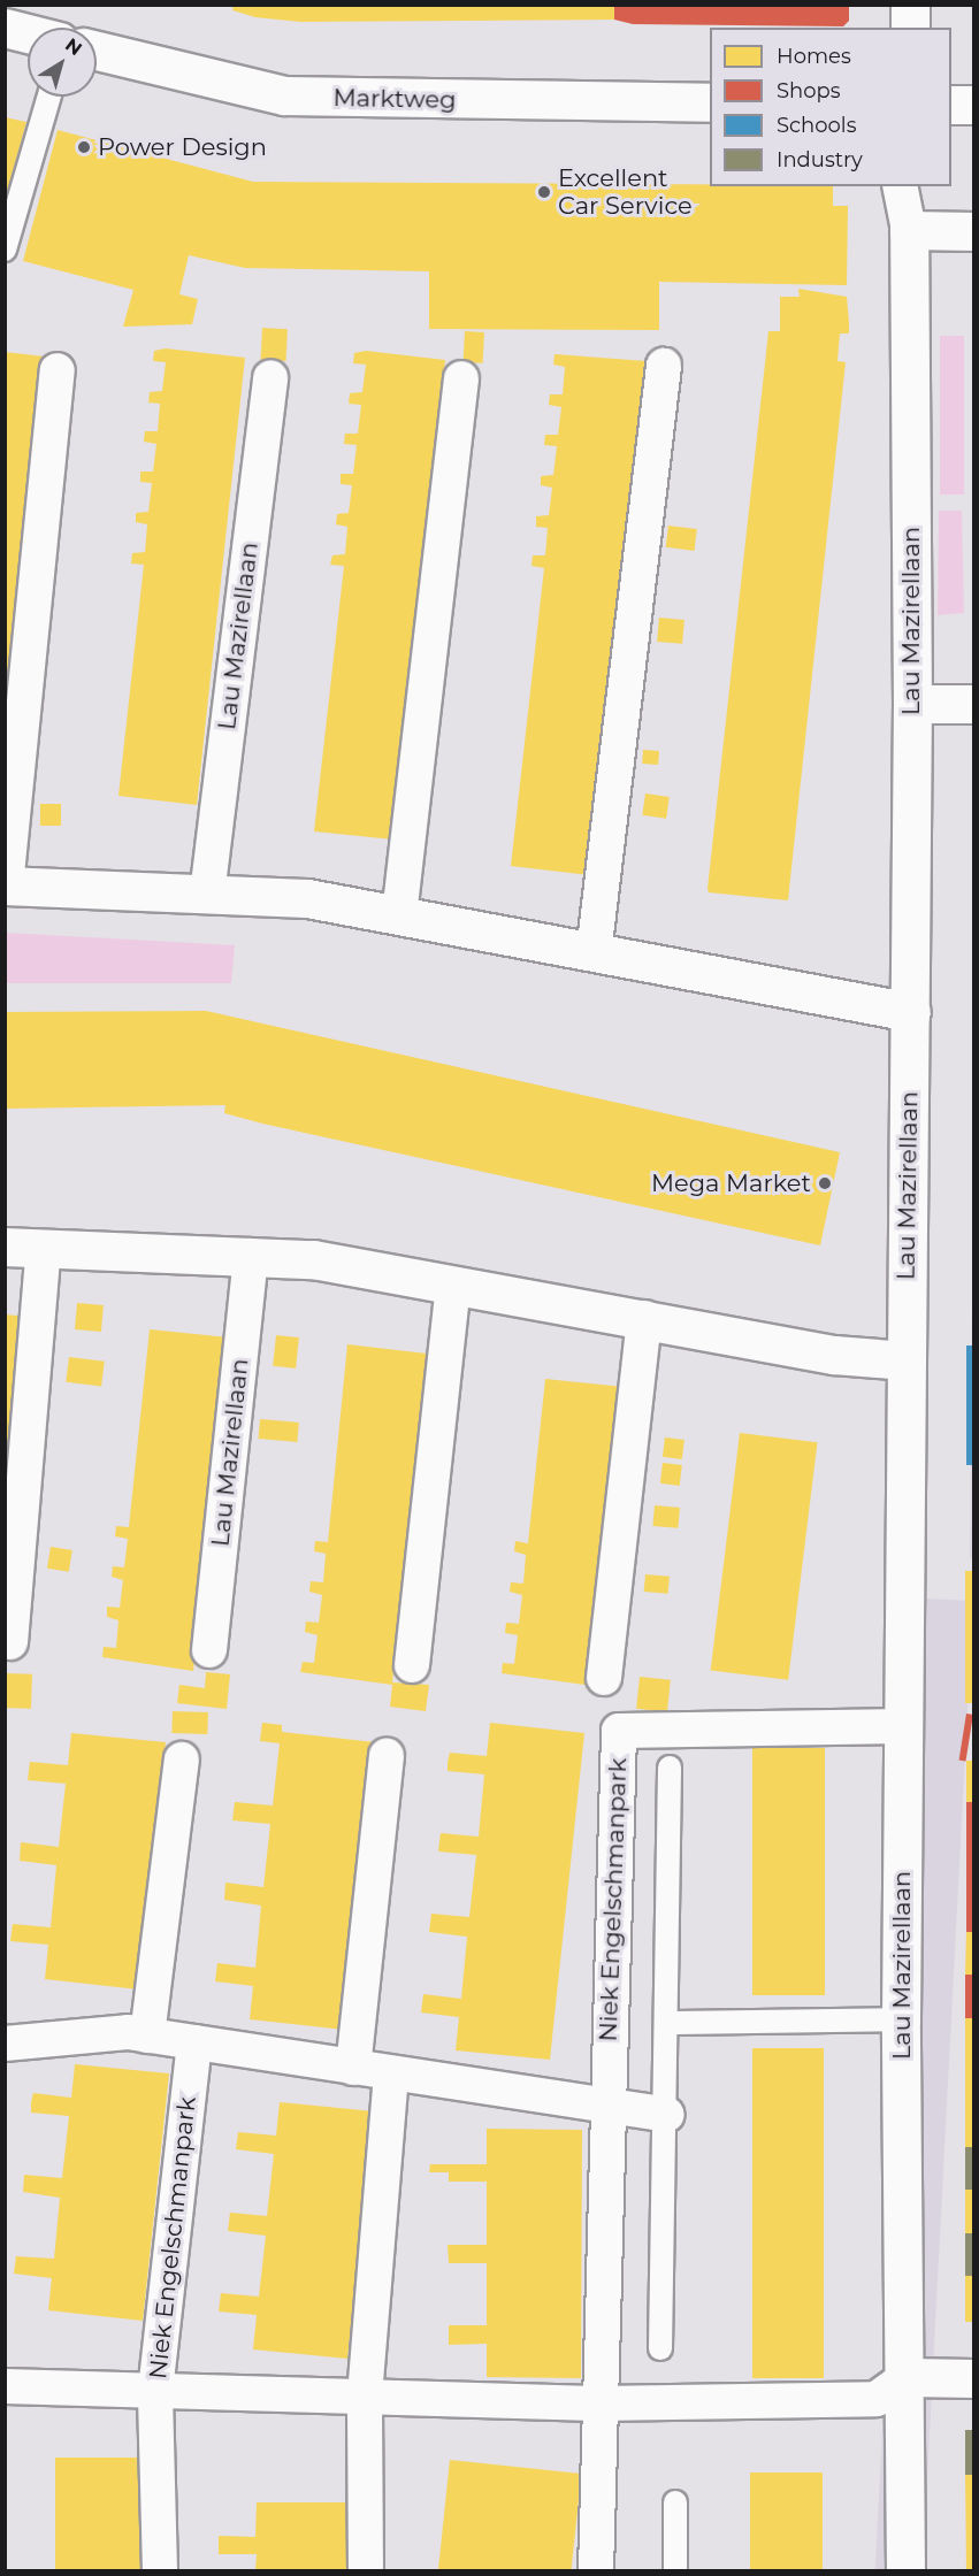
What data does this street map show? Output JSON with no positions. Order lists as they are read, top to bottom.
{
  "streets": {
    "street": ["Marktweg", "Lau Mazirellaan", "Niek Engelschmanpark"]
  },
  "crossings": [
    ["Lau Mazirellaan", "Niek Engelschmanpark"]
  ],
  "places": ["Power Design", "Excellent Car Service", "Mega Market"],
  "legend": [
    "Homes",
    "Shops",
    "Schools",
    "Industry"
  ],
  "north": "top right"
}
